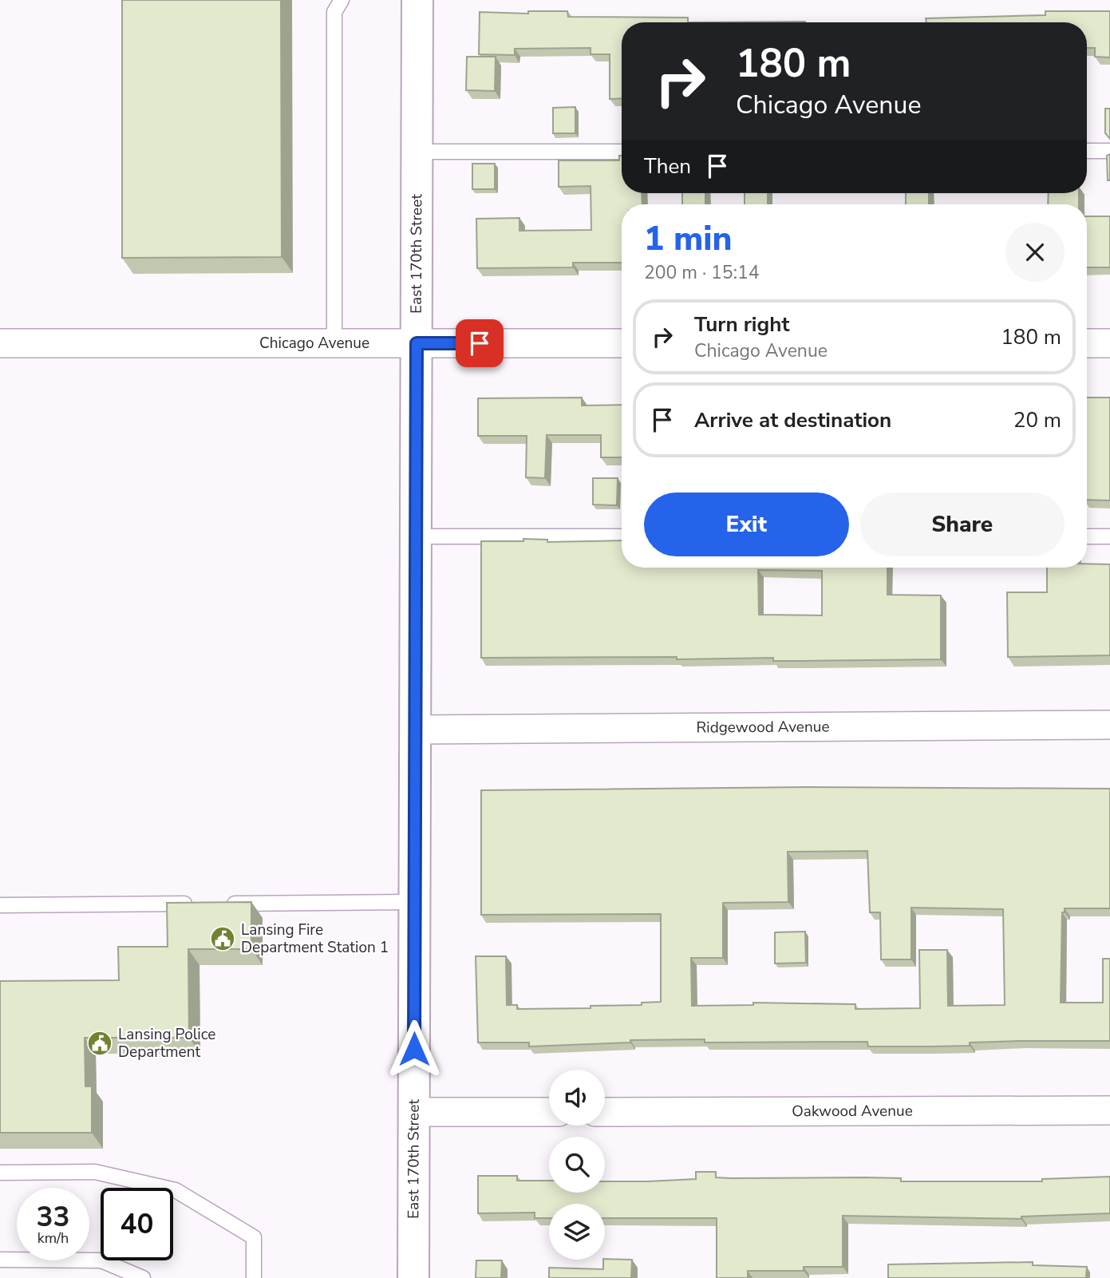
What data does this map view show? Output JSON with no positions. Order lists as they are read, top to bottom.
{
  "streets": {
    "street": [
      "East 170th Street",
      "Chicago Avenue",
      "Ridgewood Avenue",
      "Oakwood Avenue"
    ]
  },
  "crossings": [
    ["East 170th Street", "Chicago Avenue"],
    ["East 170th Street", "Ridgewood Avenue"]
  ],
  "places": {
    "public building": ["Lansing Fire Department Station 1", "Lansing Police Department"]
  },
  "page": {
    "turn": ["180 m", "Chicago Avenue"],
    "then": "Then",
    "heading": ["1 min", "200 m · 15:14"],
    "list": [
      {
        "name": "Turn right",
        "note": "Chicago Avenue",
        "value": "180 m"
      },
      {
        "name": "Arrive at destination",
        "value": "20 m"
      }
    ],
    "buttons": ["Exit", "Share"],
    "speed": "33 km/h",
    "limit": "40"
  }
}
